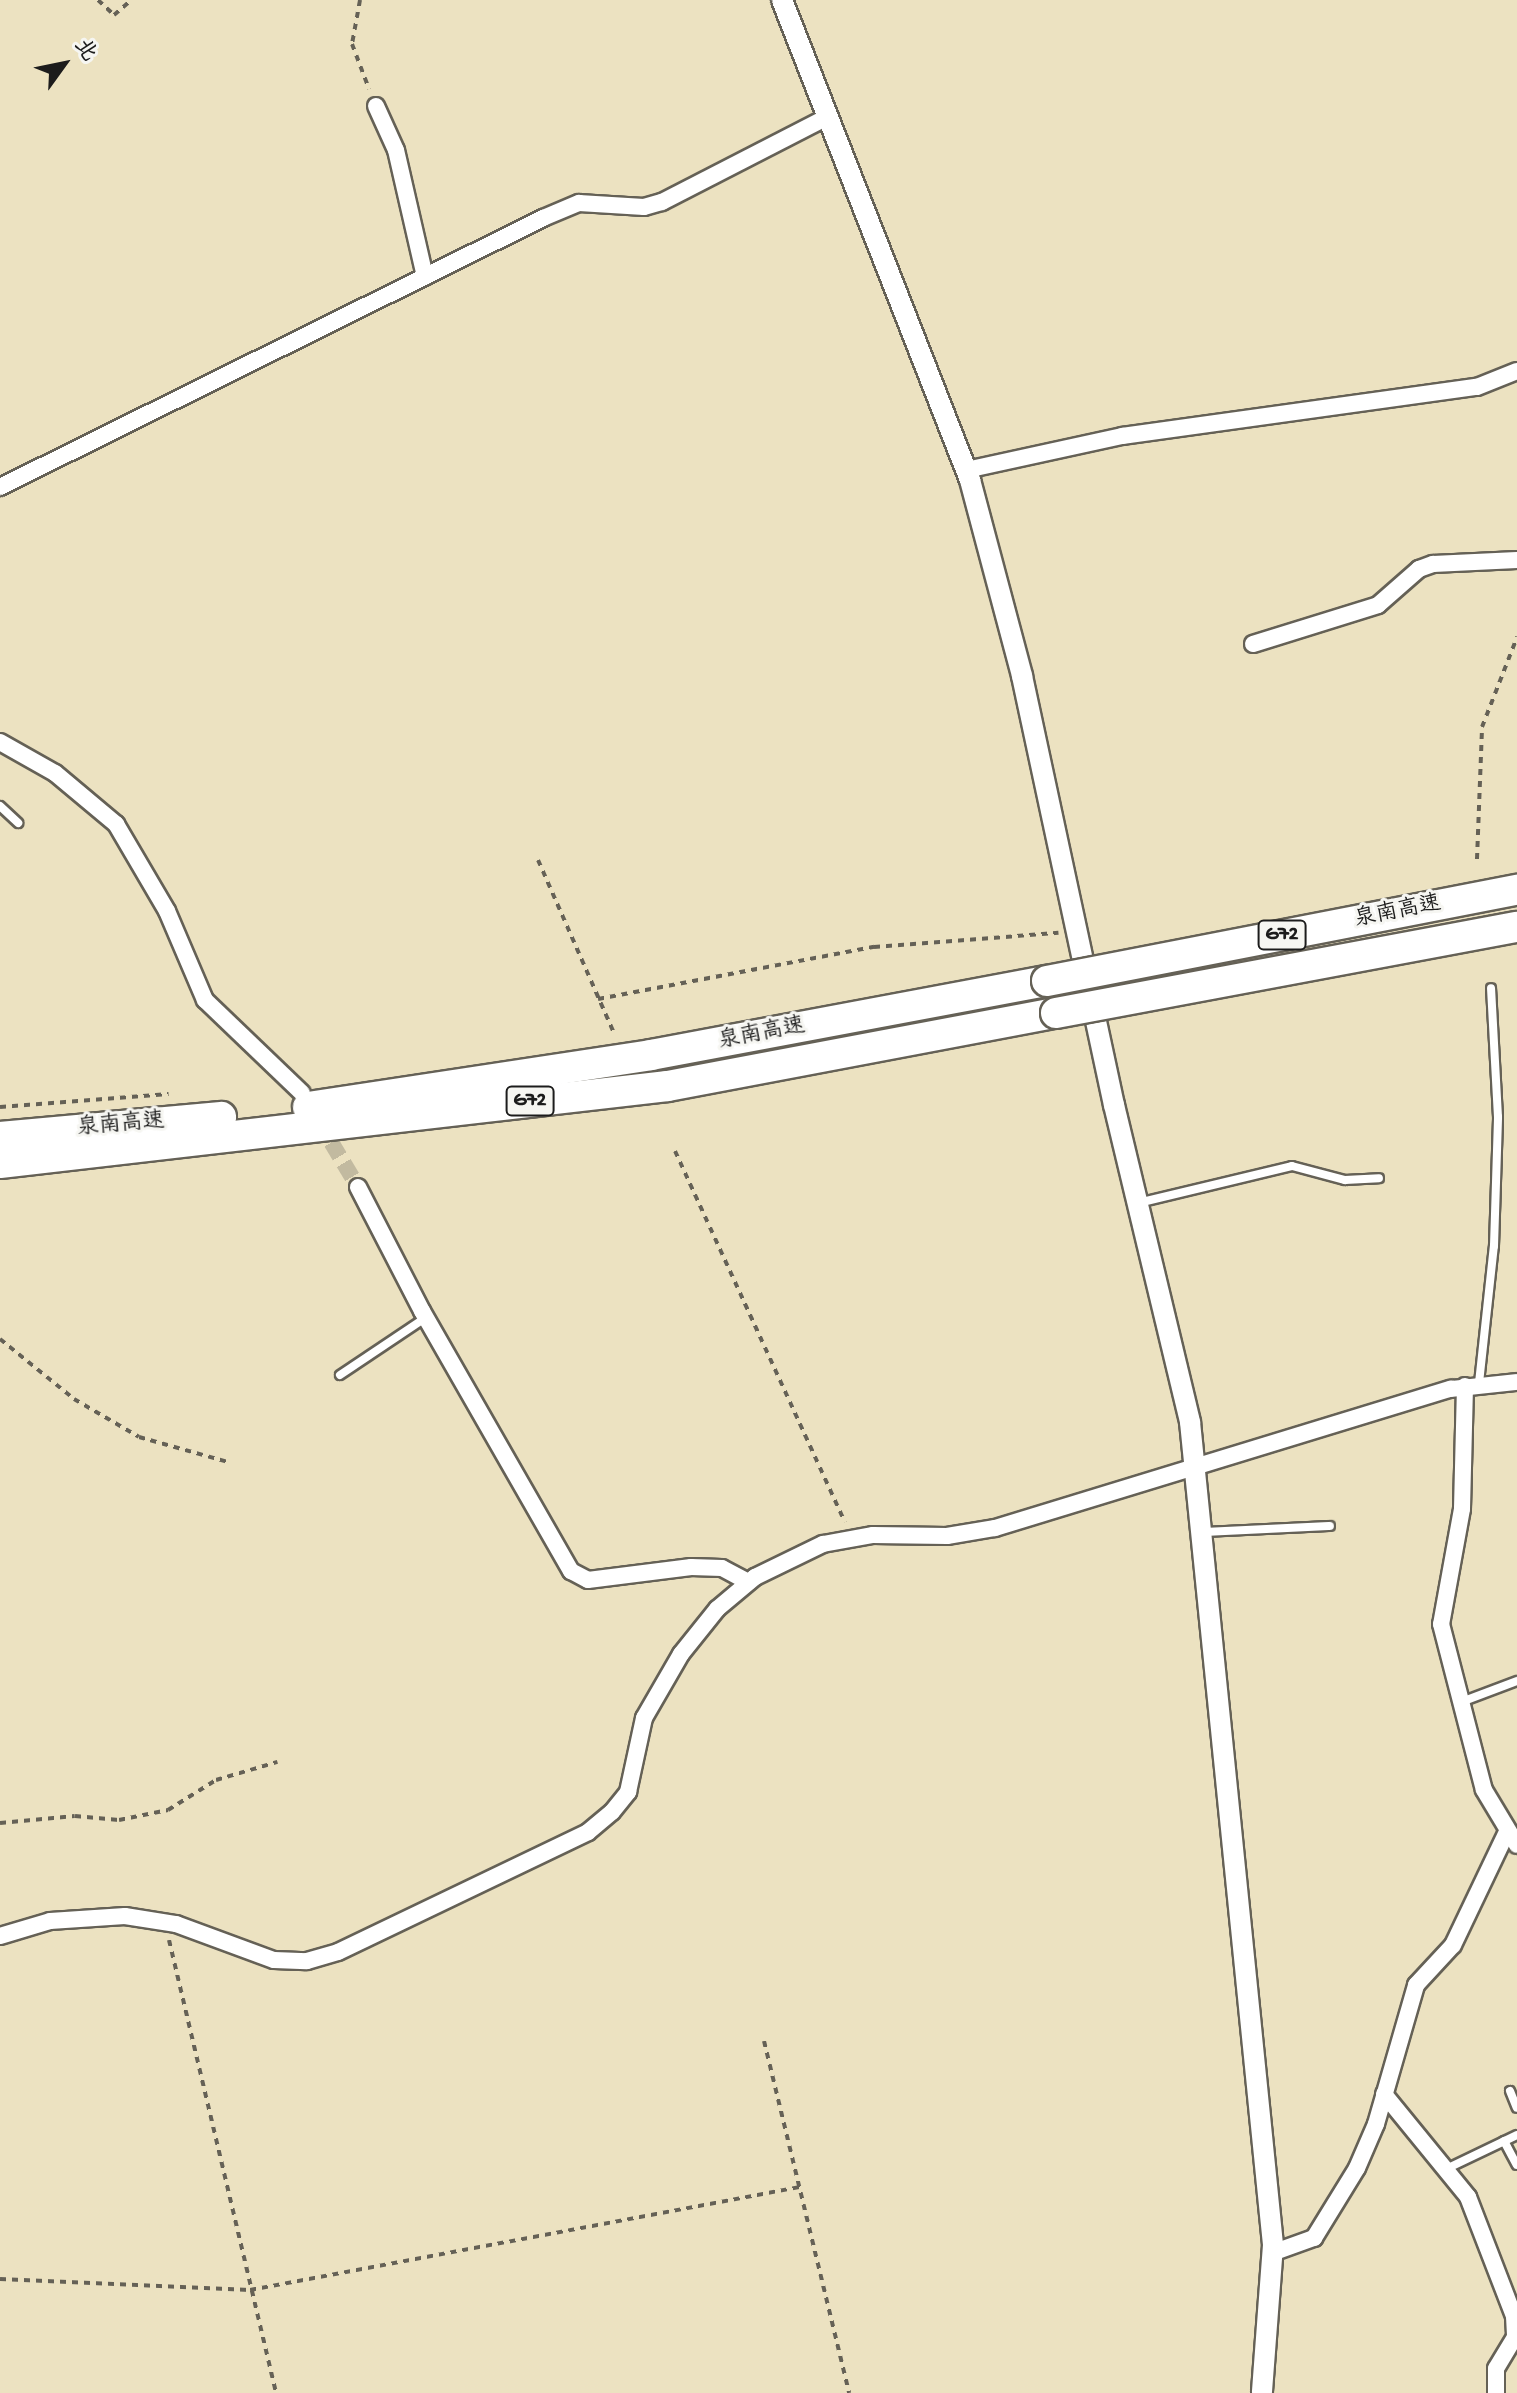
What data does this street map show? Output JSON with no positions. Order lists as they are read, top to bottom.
{
  "streets": {
    "highway": ["泉南高速", "G72"]
  },
  "north": "top right"
}
